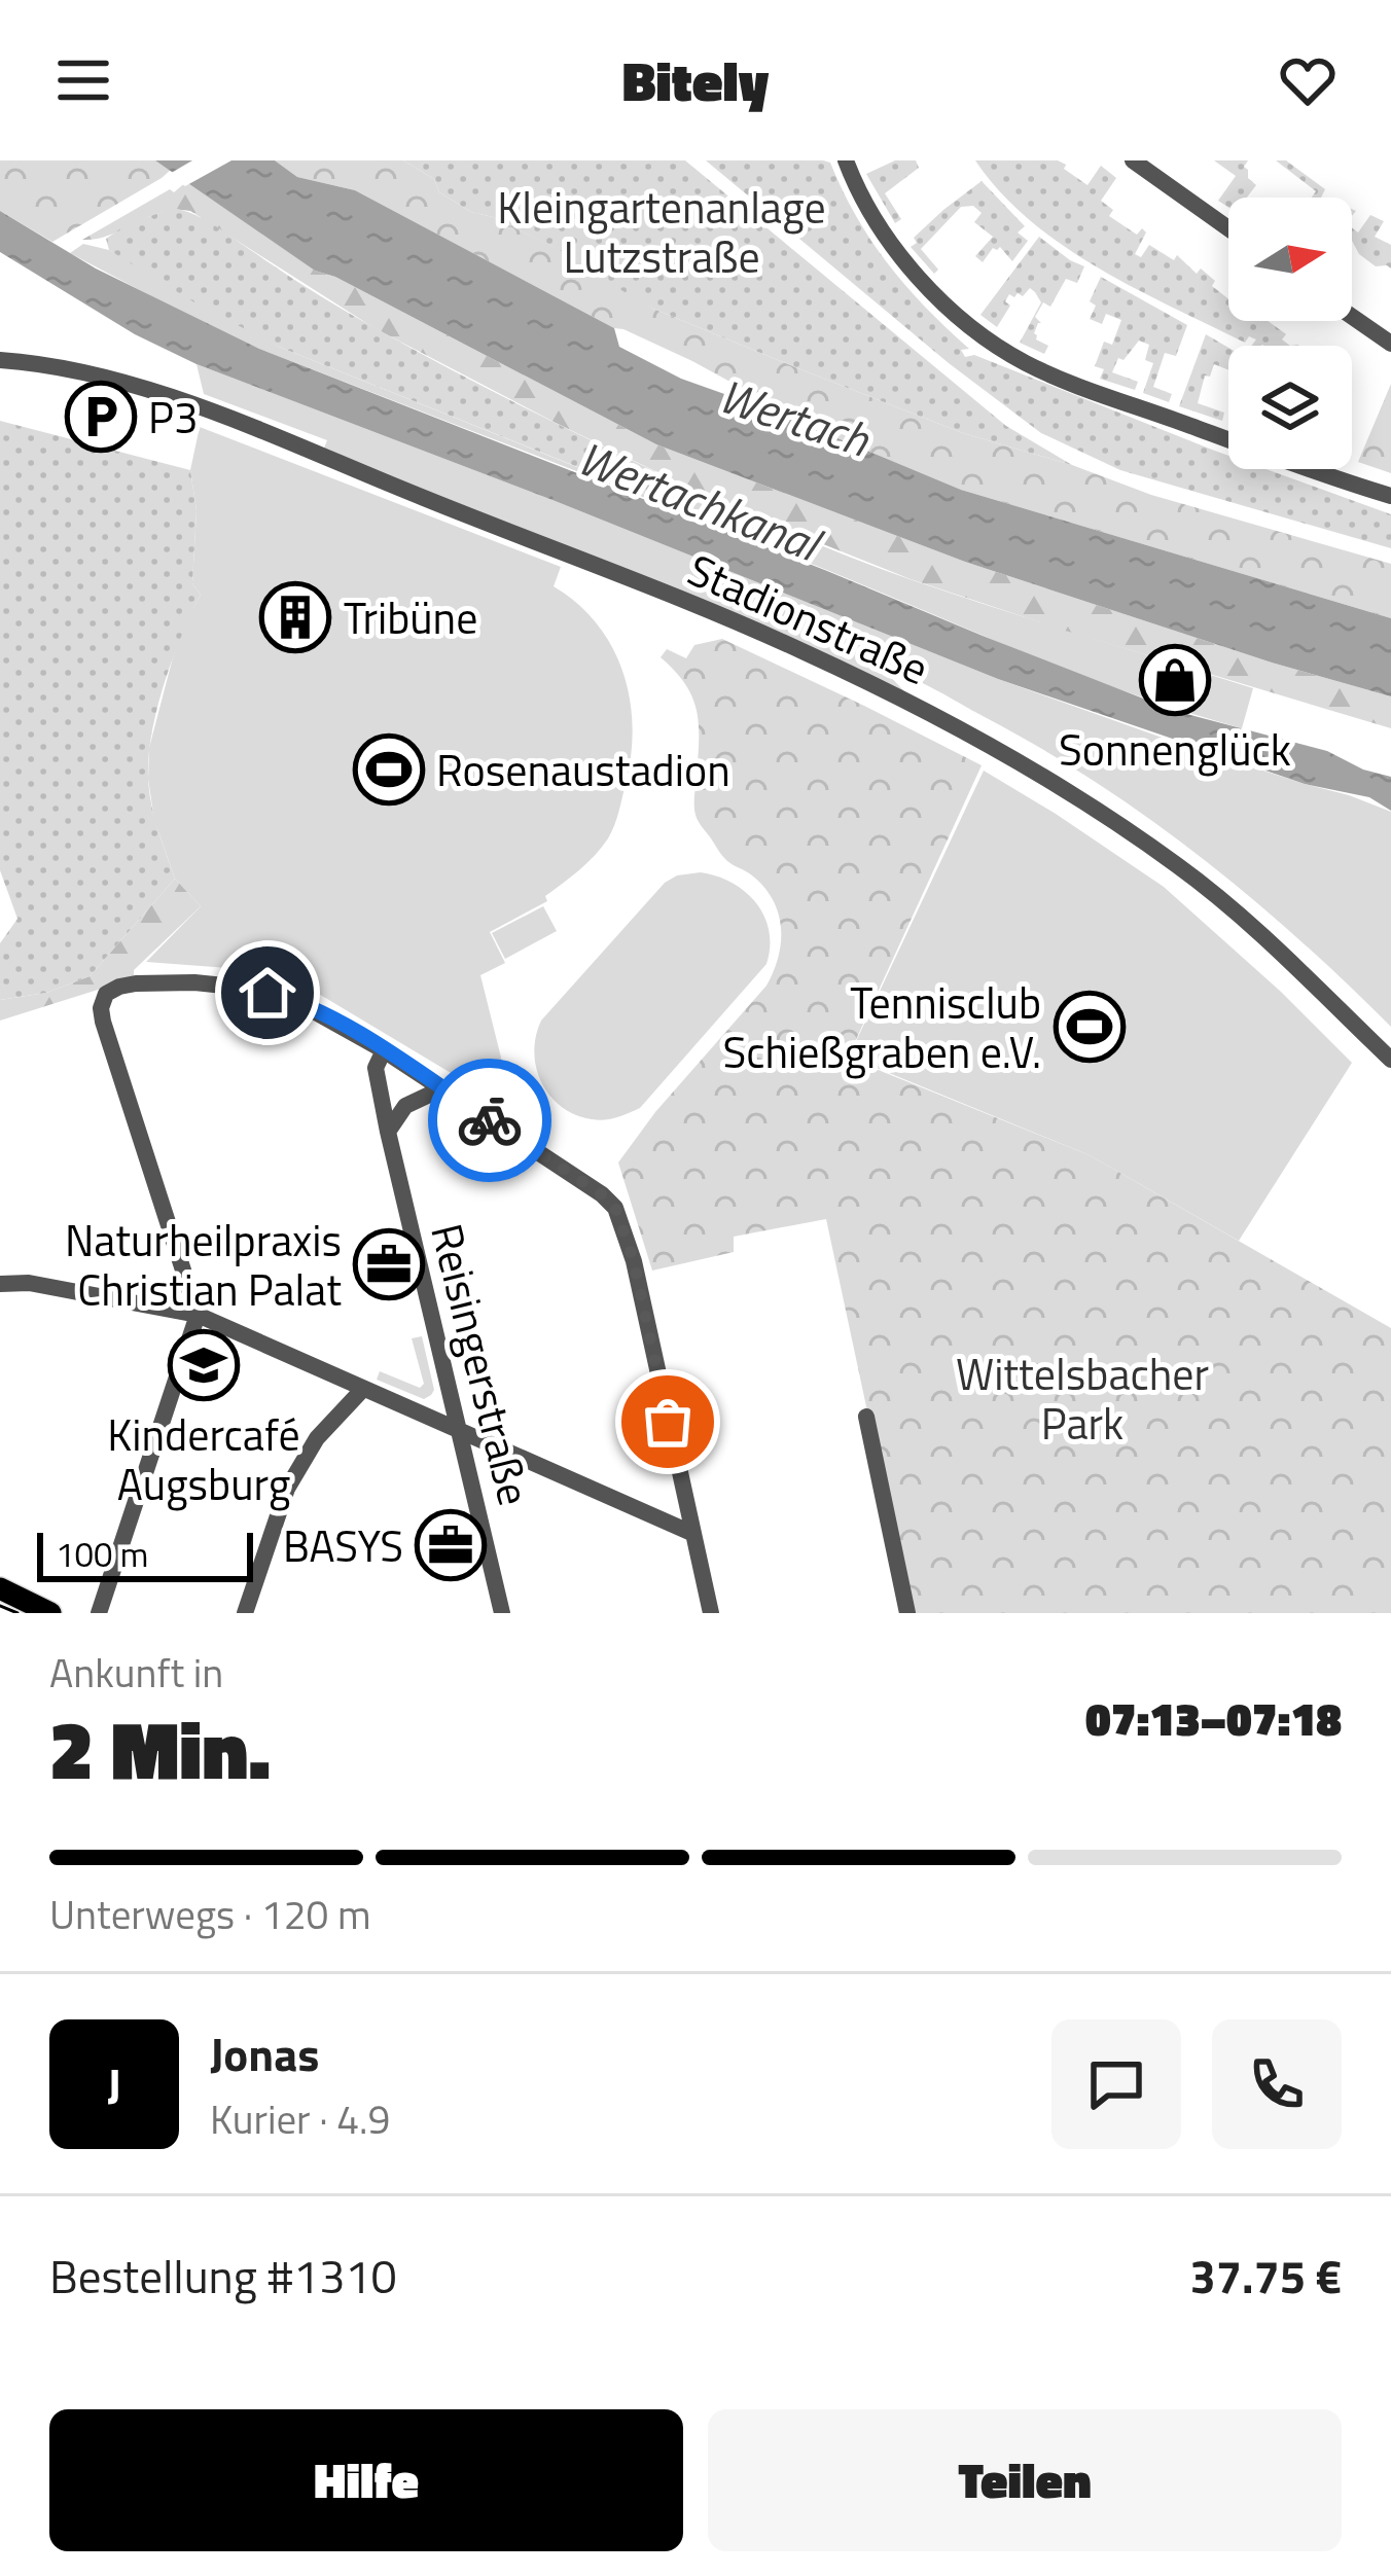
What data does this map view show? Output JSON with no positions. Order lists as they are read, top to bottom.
{
  "streets": {
    "street": ["Stadionstraße", "Reisingerstraße"]
  },
  "water": ["Wertach", "Wertachkanal"],
  "parks": ["Kleingartenanlage Lutzstraße", "Wittelsbacher Park"],
  "places": {
    "parking": ["P3"],
    "building": ["Tribüne"],
    "shop": ["Sonnenglück"],
    "sports": ["Rosenaustadion", "Tennisclub Schießgraben e.V."],
    "office": ["Naturheilpraxis Christian Palat", "BASYS"],
    "school or university": ["Kindercafé Augsburg"]
  },
  "scale_bar": "100 m",
  "north": "right",
  "page": {
    "header": "Bitely",
    "scale": "100 m",
    "heading": ["2 Min.", "Ankunft in", "07:13–07:18"],
    "panel": [
      "Jonas",
      "Kurier · 4.9",
      "Bestellung #1310",
      "37.75 €"
    ],
    "bar": "Unterwegs · 120 m",
    "round": "J",
    "buttons": ["Hilfe", "Teilen"]
  }
}
